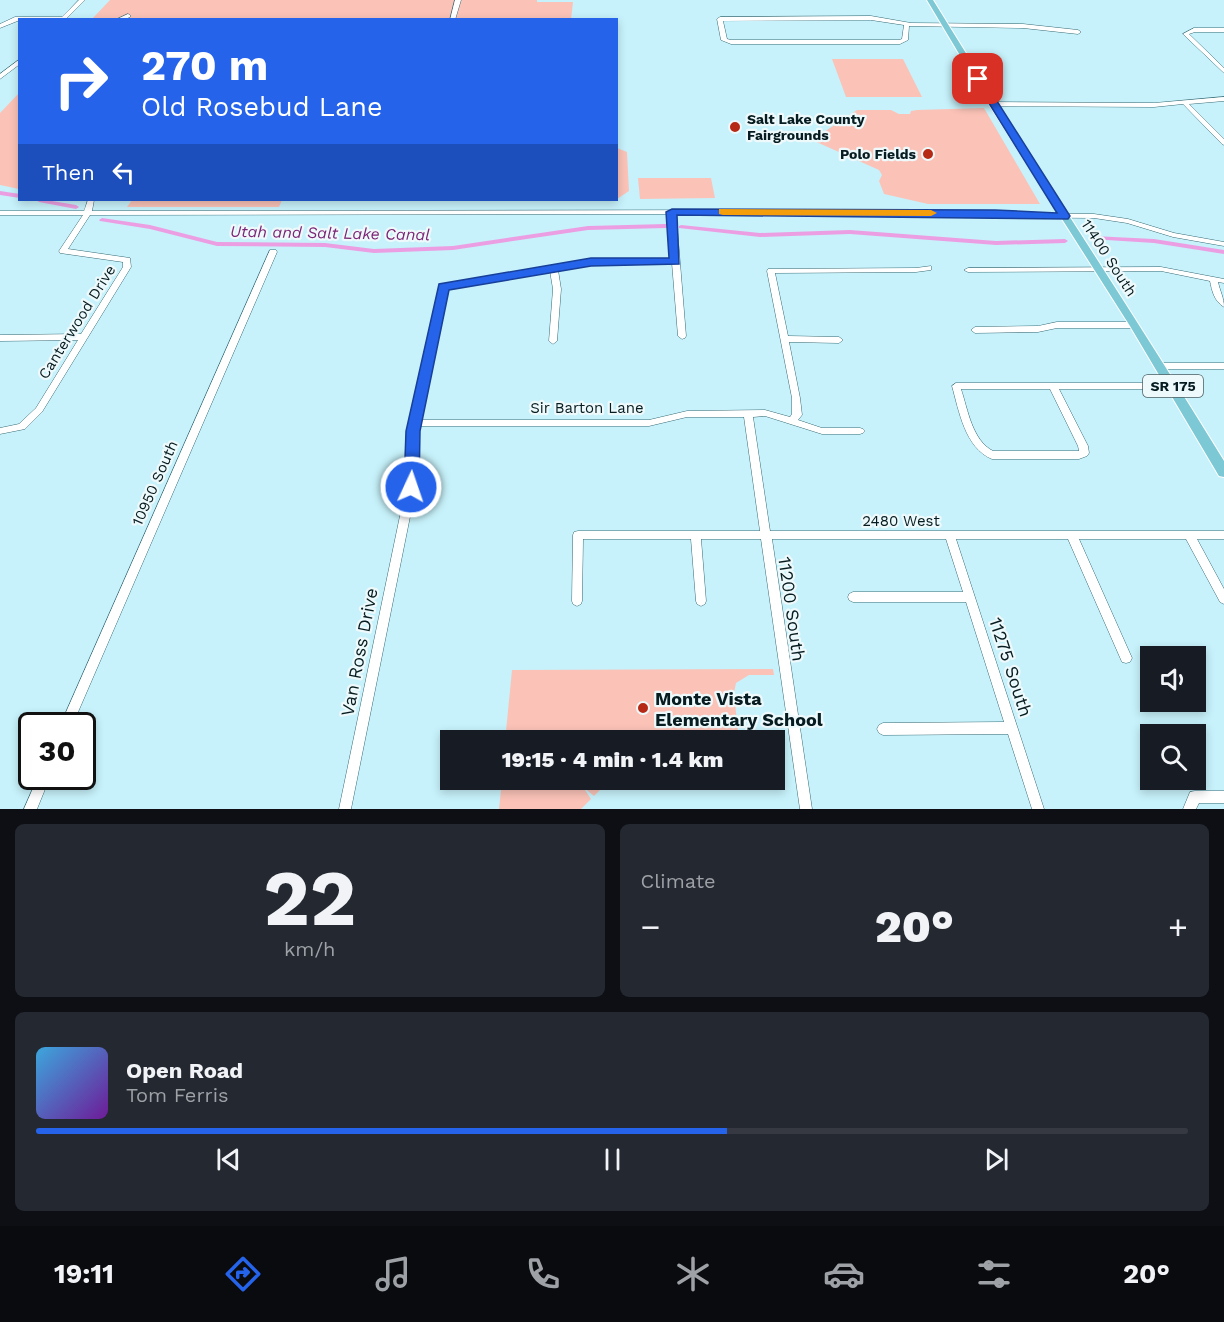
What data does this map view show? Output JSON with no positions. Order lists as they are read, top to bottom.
{
  "streets": {
    "main road": ["11400 South", "SR 175"],
    "street": [
      "Canterwood Drive",
      "Sir Barton Lane",
      "10950 South",
      "2480 West",
      "11200 South",
      "Van Ross Drive",
      "11275 South"
    ]
  },
  "crossings": [
    ["Sir Barton Lane", "11200 South"],
    ["Sir Barton Lane", "Van Ross Drive"],
    ["2480 West", "11200 South"],
    ["2480 West", "11275 South"]
  ],
  "water": ["Utah and Salt Lake Canal"],
  "places": ["Salt Lake County Fairgrounds", "Polo Fields", "Monte Vista Elementary School"],
  "page": {
    "turn": ["270 m", "Old Rosebud Lane"],
    "then": "Then",
    "limit": "30",
    "trip": "19:15 · 4 min · 1.4 km",
    "tile": [
      ["22", "km/h"],
      "Climate"
    ],
    "heat": ["−", "20°", "+"],
    "song": ["Open Road", "Tom Ferris"],
    "tabs": ["19:11", "20°"]
  }
}
